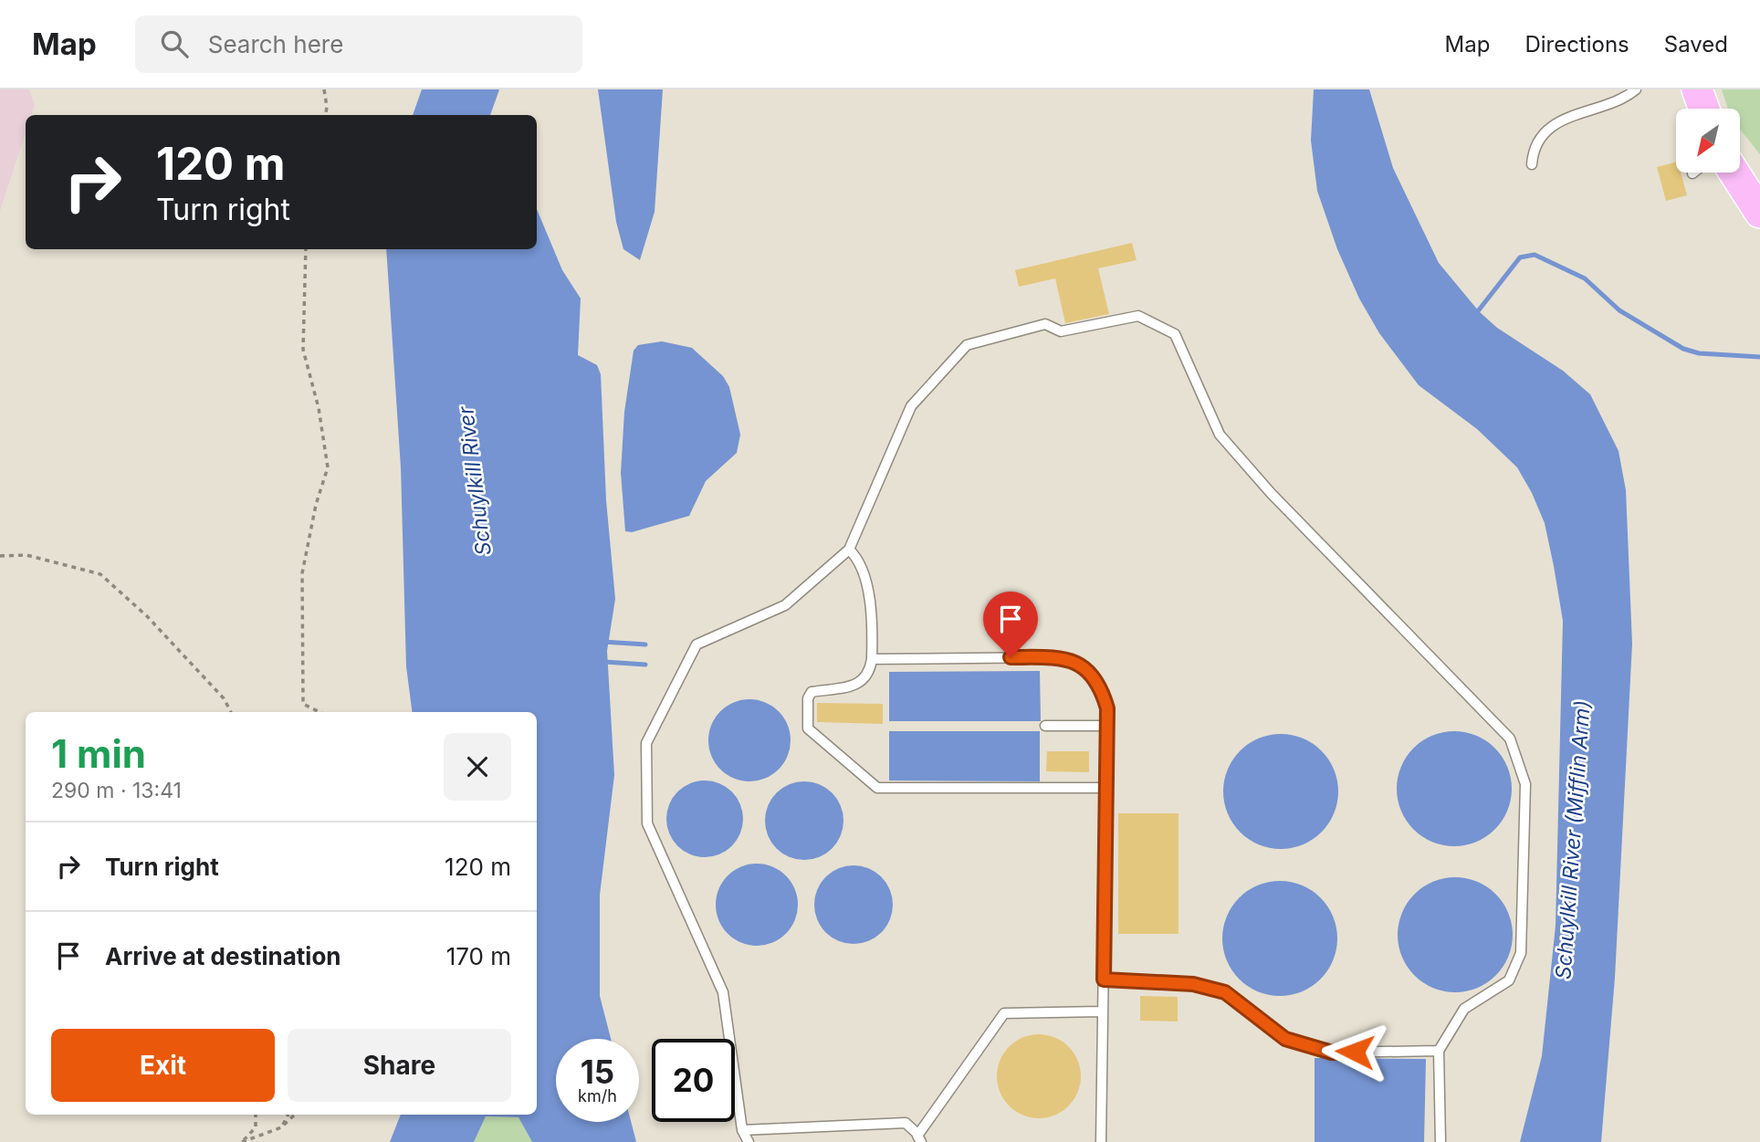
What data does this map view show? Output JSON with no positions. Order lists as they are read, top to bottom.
{
  "water": ["Schuylkill River", "Schuylkill River (Mifflin Arm)"],
  "north": "bottom left",
  "page": {
    "header": "Map",
    "search": "Search here",
    "nav": ["Map", "Directions", "Saved"],
    "turn": ["120 m", "Turn right"],
    "heading": ["1 min", "290 m · 13:41"],
    "list": [
      {
        "name": "Turn right",
        "value": "120 m"
      },
      {
        "name": "Arrive at destination",
        "value": "170 m"
      }
    ],
    "buttons": ["Exit", "Share"],
    "speed": "15 km/h",
    "limit": "20"
  }
}
